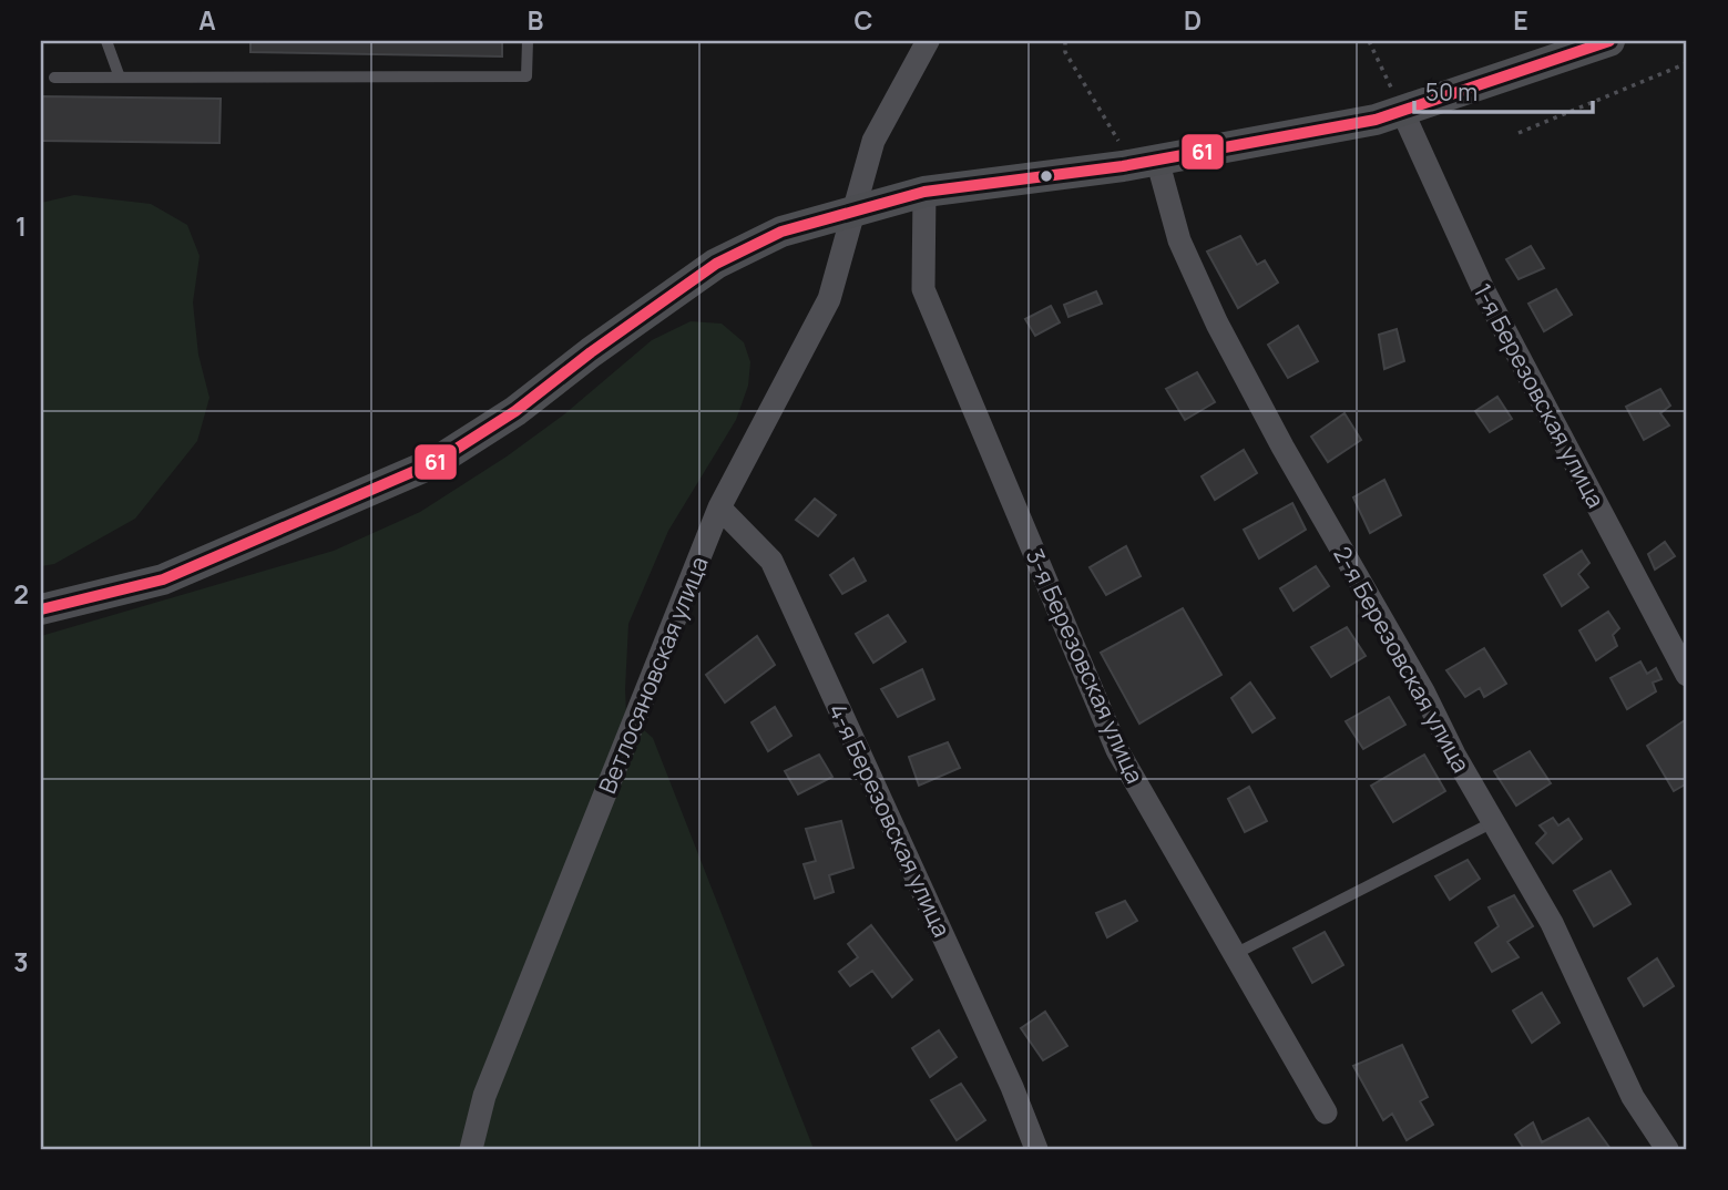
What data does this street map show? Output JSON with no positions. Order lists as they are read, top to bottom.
{
  "streets": {
    "street": [
      "1-я Березовская улица",
      "2-я Березовская улица",
      "3-я Березовская улица",
      "Ветлосяновская улица",
      "4-я Березовская улица"
    ]
  },
  "crossings": [
    ["Ветлосяновская улица", "4-я Березовская улица"]
  ],
  "lines": ["transit line 61"],
  "scale_bar": "50 m",
  "grid": {
    "columns": [
      "A",
      "B",
      "C",
      "D",
      "E"
    ],
    "rows": ["1", "2", "3"]
  }
}
